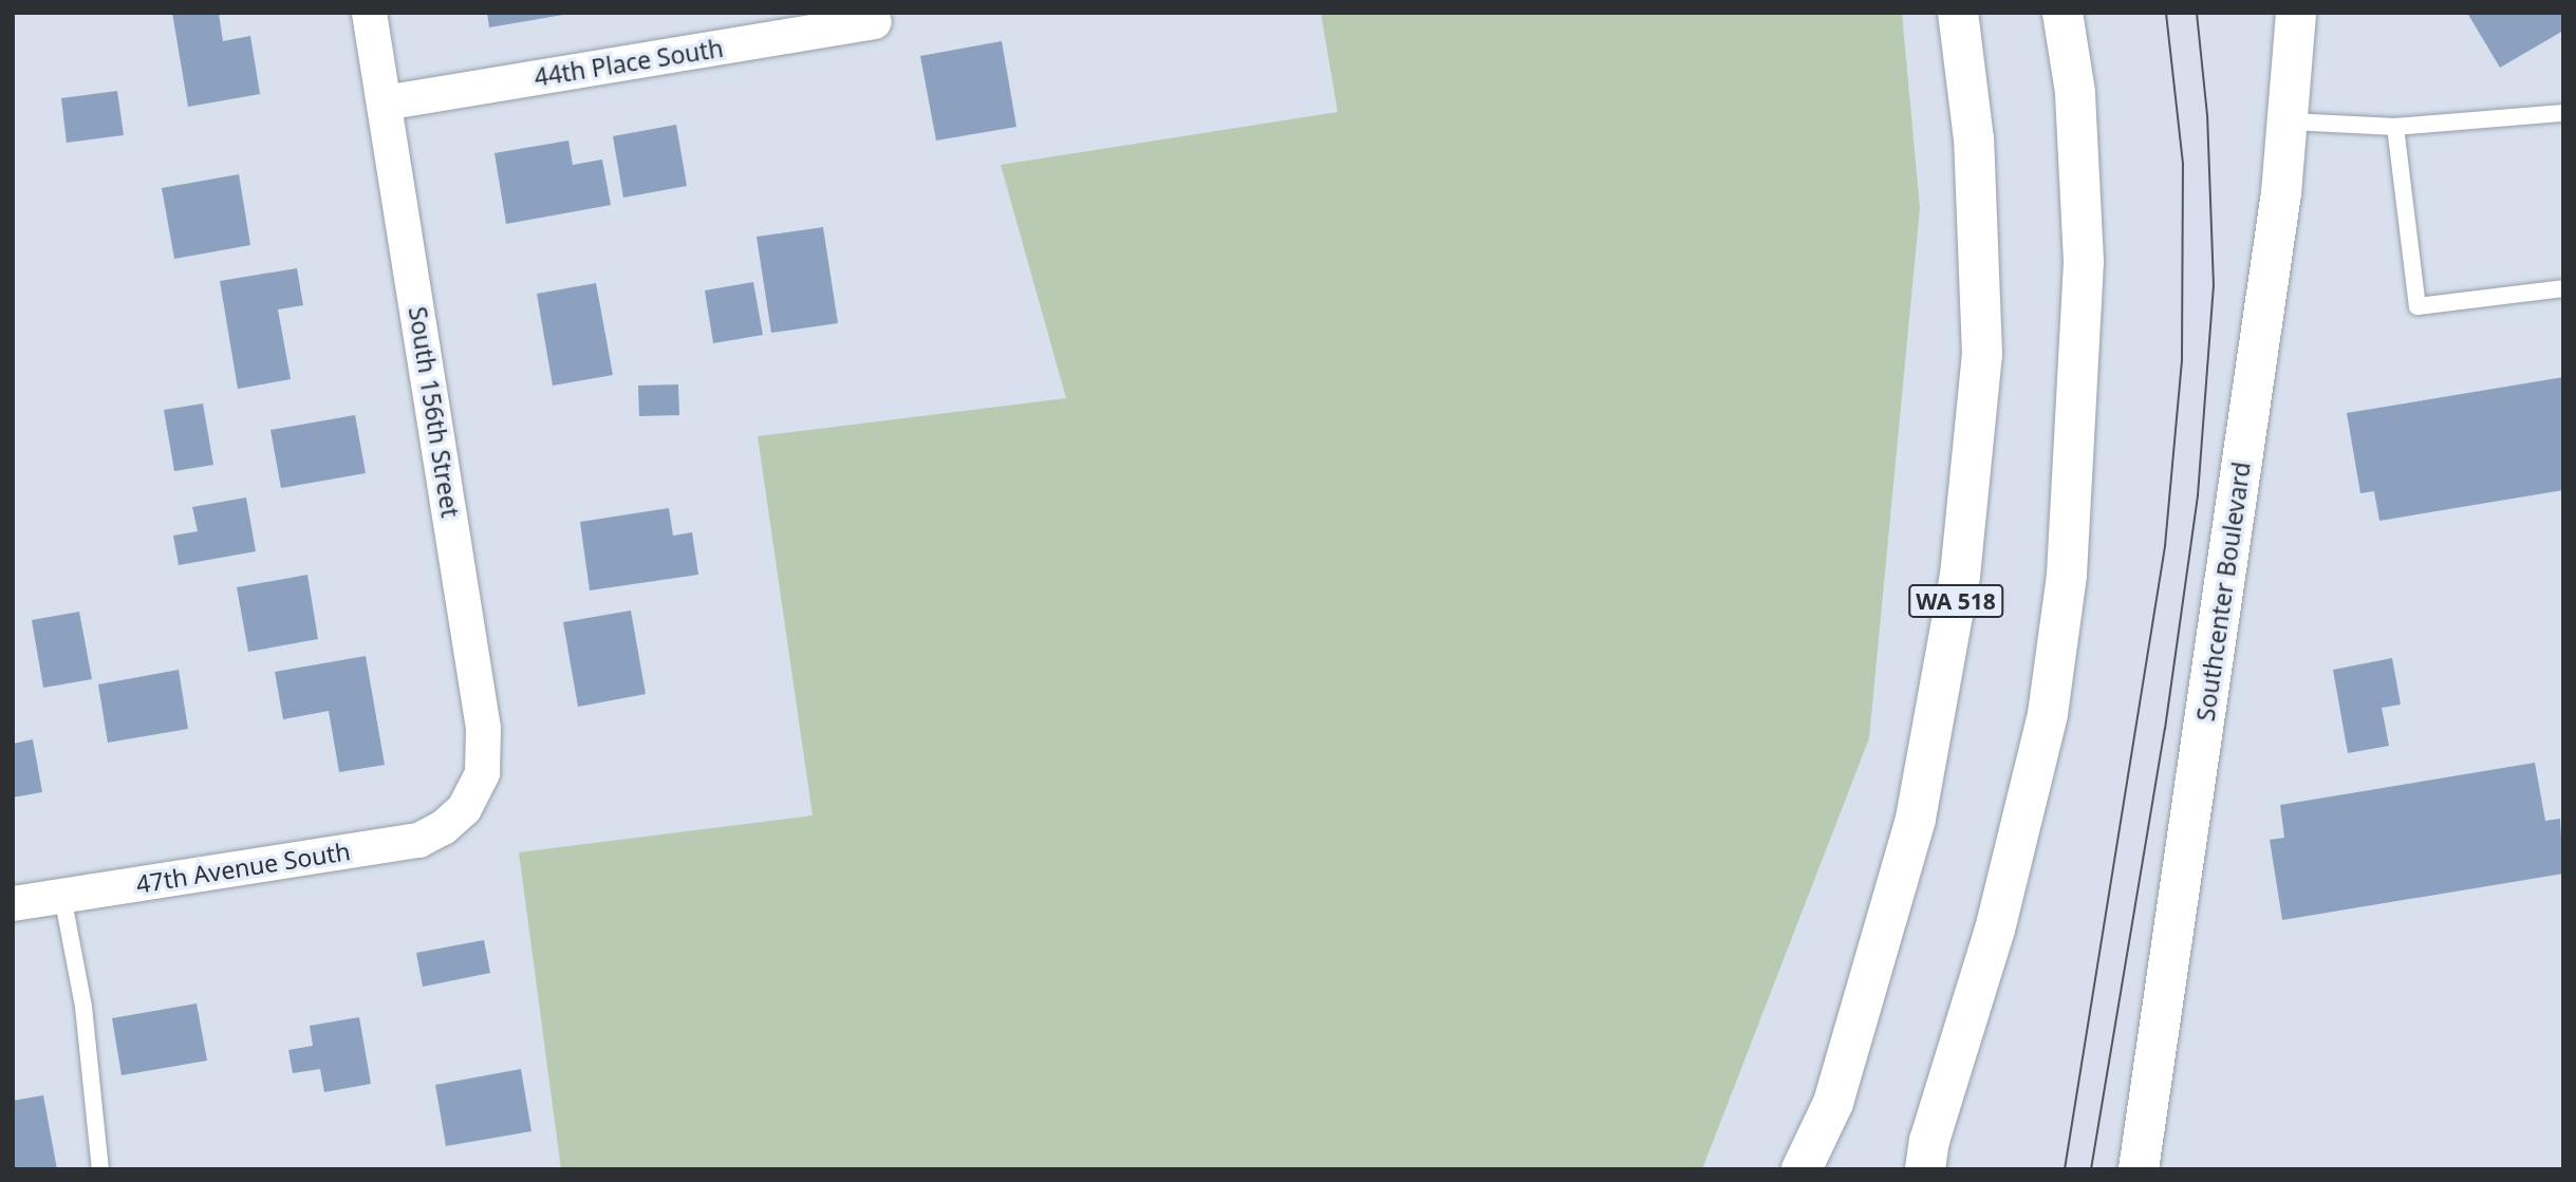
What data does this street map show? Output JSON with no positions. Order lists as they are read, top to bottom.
{
  "streets": {
    "main road": ["Southcenter Boulevard", "WA 518"],
    "street": ["44th Place South", "South 156th Street", "47th Avenue South"]
  },
  "crossings": [
    ["44th Place South", "South 156th Street"],
    ["South 156th Street", "47th Avenue South"]
  ]
}
